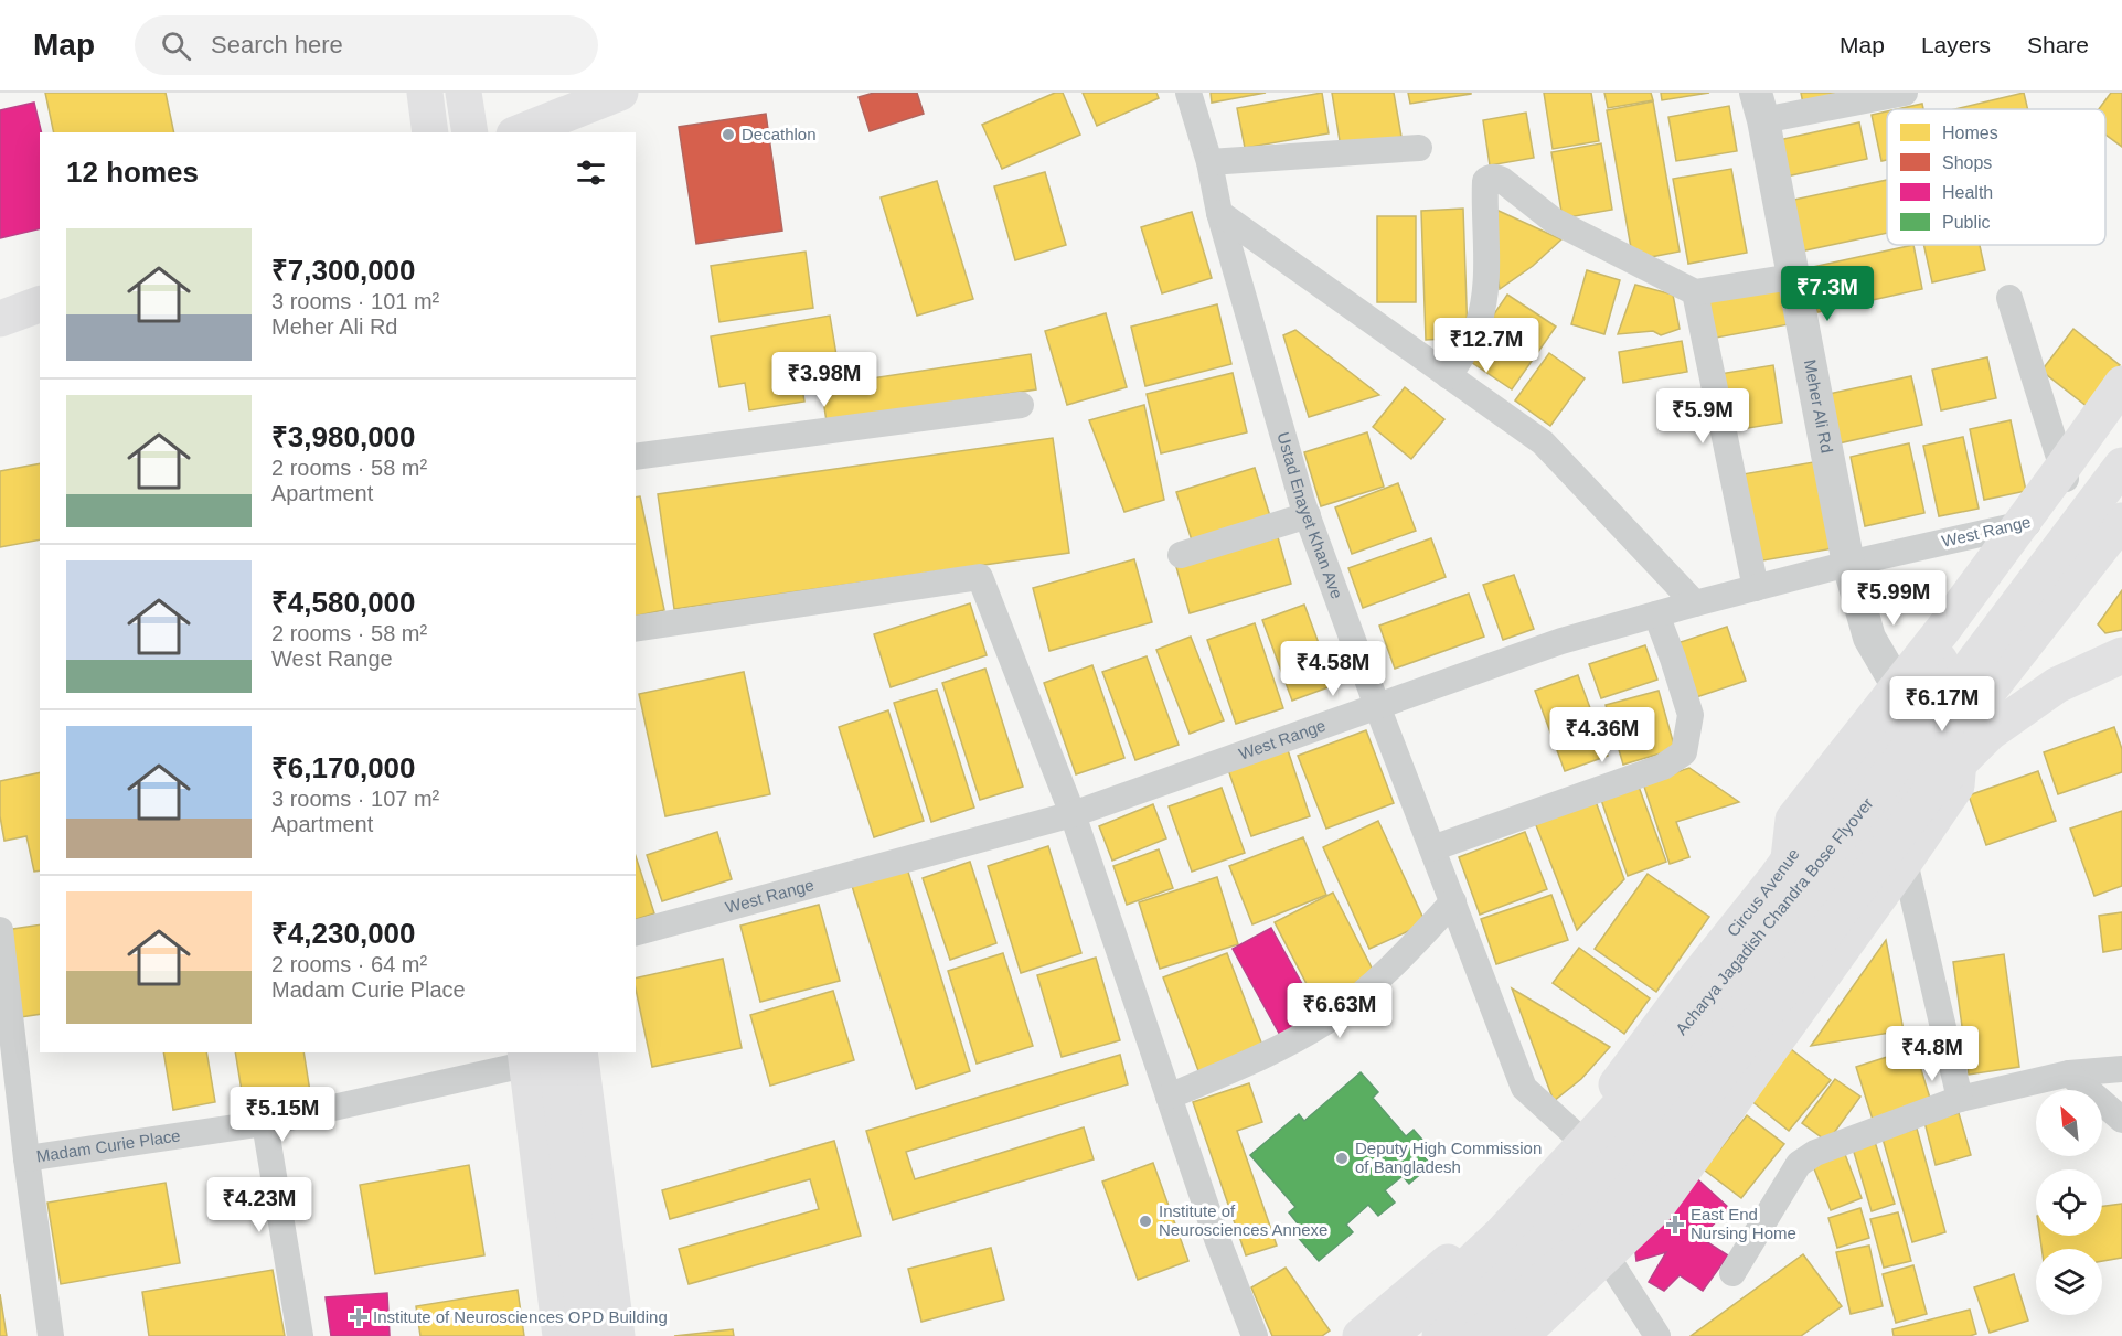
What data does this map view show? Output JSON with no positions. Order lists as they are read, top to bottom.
{
  "streets": {
    "main road": ["Circus Avenue", "Acharya Jagadish Chandra Bose Flyover"],
    "street": [
      "Meher Ali Rd",
      "Ustad Enayet Khan Ave",
      "West Range",
      "Madam Curie Place"
    ]
  },
  "crossings": [
    ["Meher Ali Rd", "West Range"],
    ["Meher Ali Rd", "Circus Avenue"],
    ["Ustad Enayet Khan Ave", "West Range"],
    ["Ustad Enayet Khan Ave", "Circus Avenue"],
    ["West Range", "Circus Avenue"]
  ],
  "places": {
    "other": ["Decathlon", "Deputy High Commission of Bangladesh", "Institute of Neurosciences Annexe"],
    "health": ["East End Nursing Home", "Institute of Neurosciences OPD Building"]
  },
  "legend": [
    "Homes",
    "Shops",
    "Health",
    "Public"
  ],
  "north": "top left",
  "page": {
    "header": "Map",
    "search": "Search here",
    "nav": ["Map", "Layers", "Share"],
    "heading": "12 homes",
    "list": [
      {
        "name": "₹7,300,000",
        "note": "3 rooms · 101 m² · Meher Ali Rd"
      },
      {
        "name": "₹3,980,000",
        "note": "2 rooms · 58 m² · Apartment"
      },
      {
        "name": "₹4,580,000",
        "note": "2 rooms · 58 m² · West Range"
      },
      {
        "name": "₹6,170,000",
        "note": "3 rooms · 107 m² · Apartment"
      },
      {
        "name": "₹4,230,000",
        "note": "2 rooms · 64 m² · Madam Curie Place"
      }
    ],
    "price": [
      "₹7.3M",
      "₹12.7M",
      "₹3.98M",
      "₹5.9M",
      "₹5.99M",
      "₹4.58M",
      "₹6.17M",
      "₹4.36M",
      "₹6.63M",
      "₹4.8M",
      "₹5.15M",
      "₹4.23M"
    ]
  }
}
